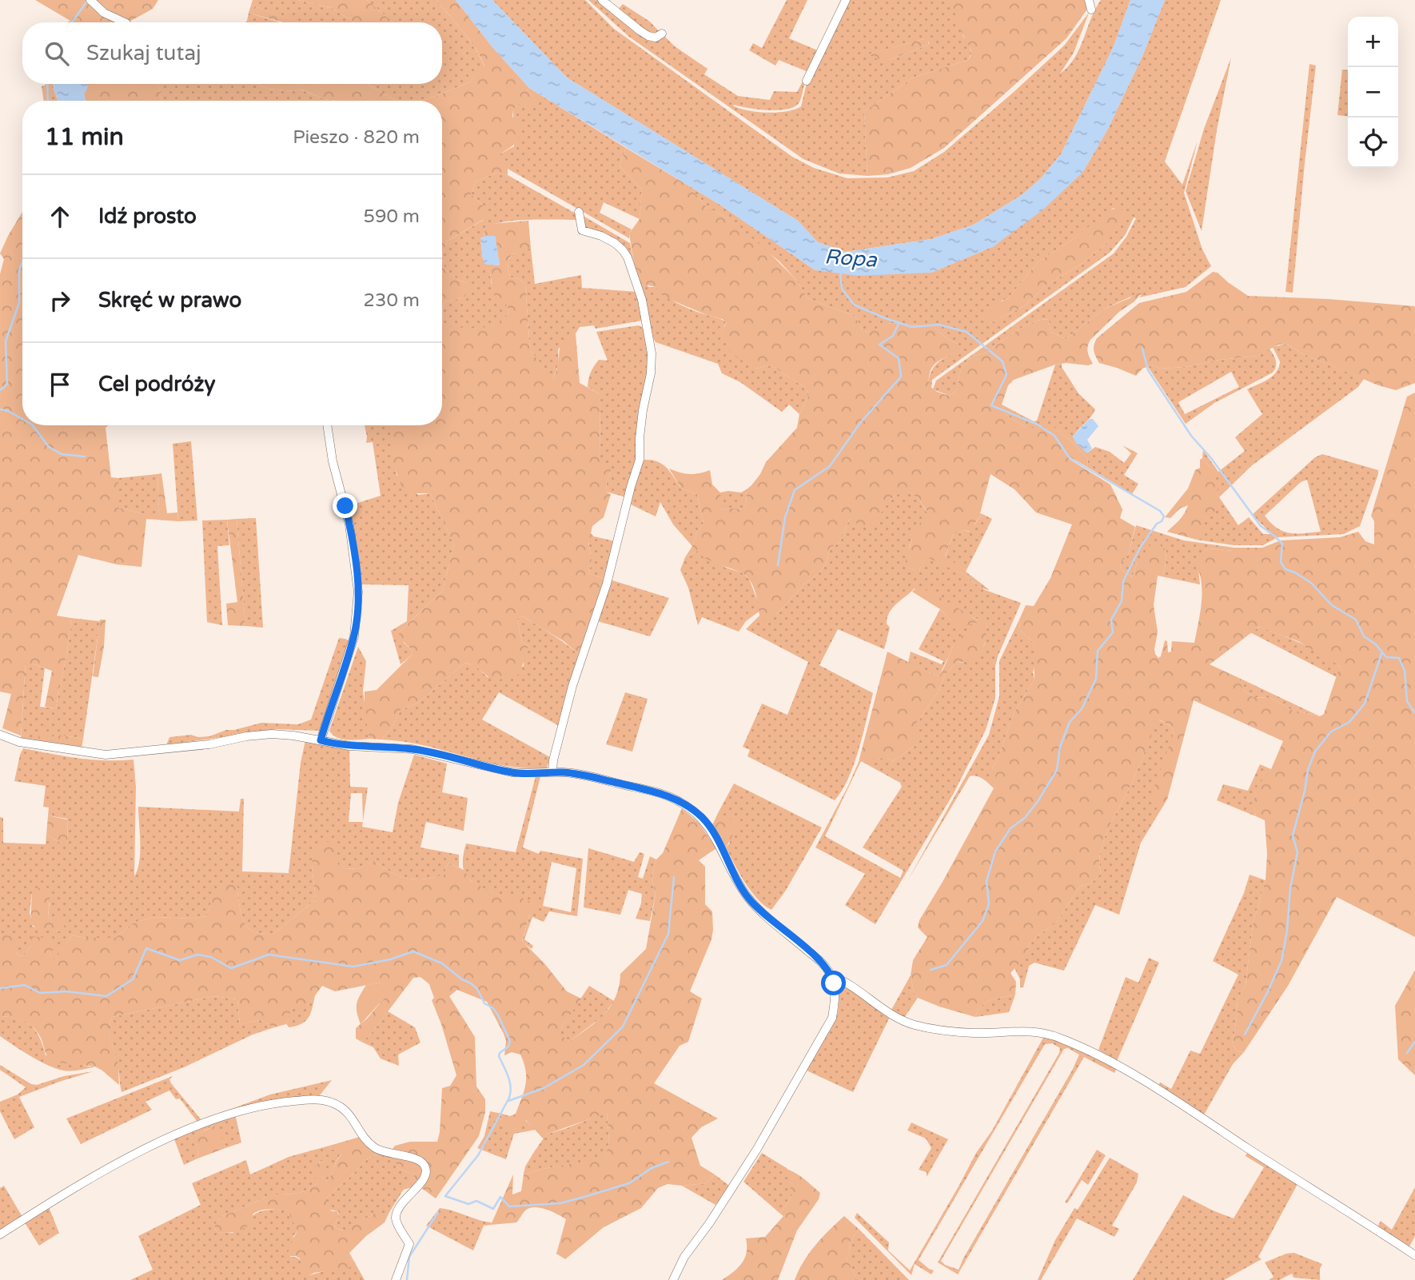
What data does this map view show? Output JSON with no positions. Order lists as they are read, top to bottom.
{
  "water": ["Ropa"],
  "page": {
    "map_buttons": ["+", "−"],
    "search": "Szukaj tutaj",
    "heading": ["11 min", "Pieszo · 820 m"],
    "list": [
      ["Idź prosto", "590 m"],
      ["Skręć w prawo", "230 m"],
      "Cel podróży"
    ]
  }
}
